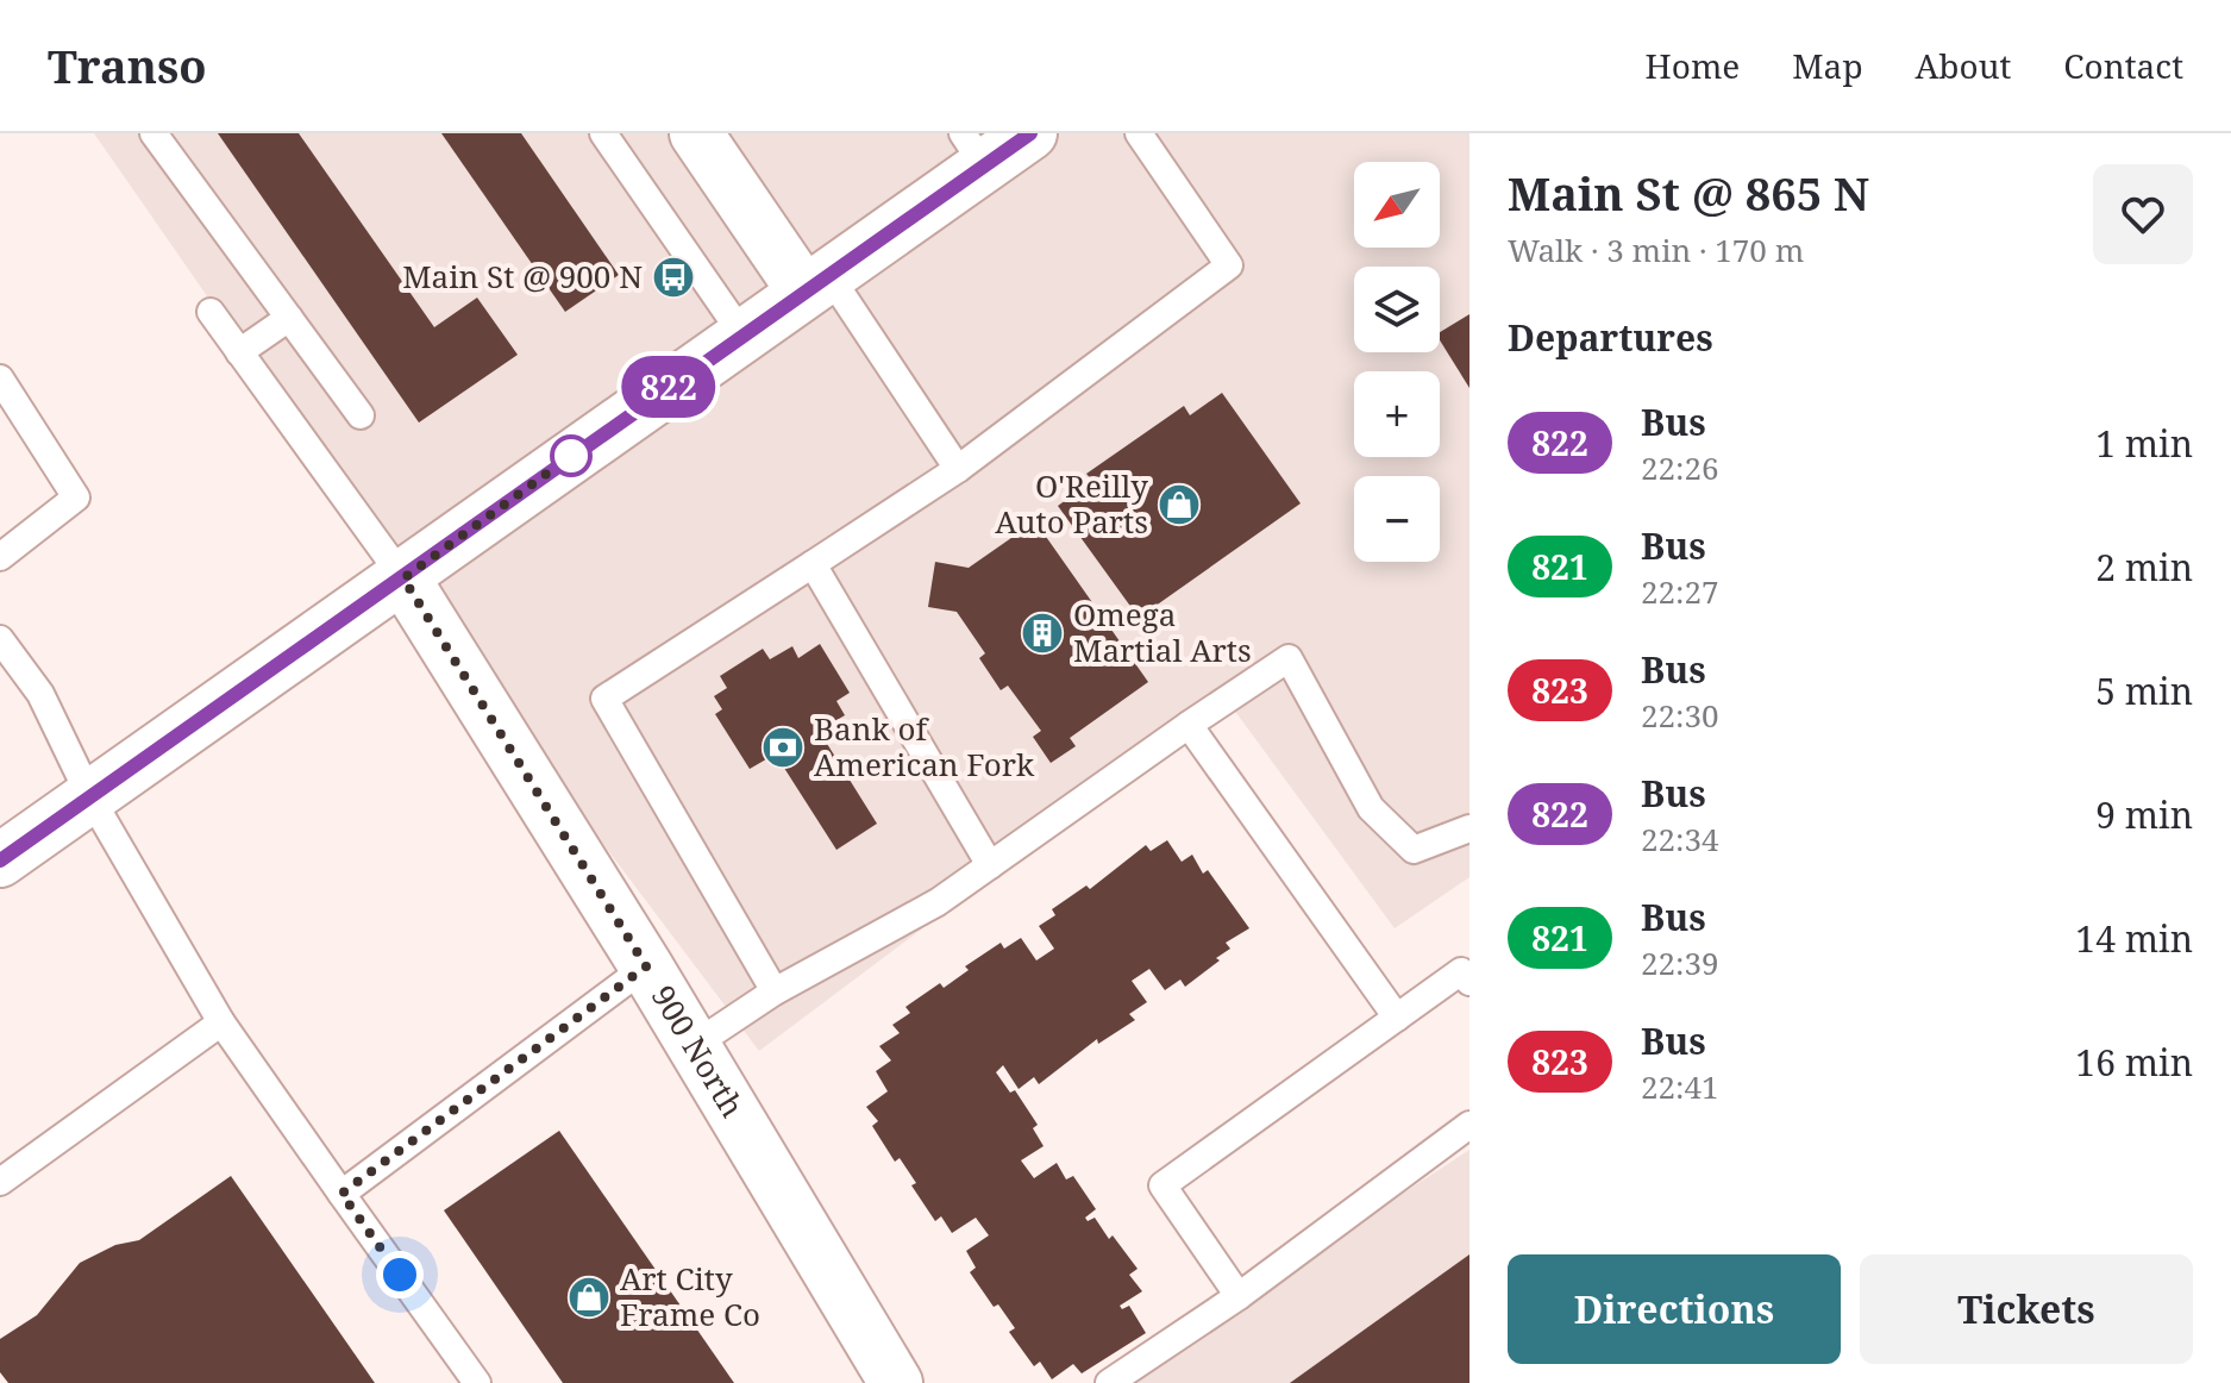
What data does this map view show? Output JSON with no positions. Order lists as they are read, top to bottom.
{
  "streets": {
    "main road": ["900 North"]
  },
  "places": {
    "bus stop": ["Main St @ 900 N"],
    "shop": ["O'Reilly Auto Parts", "Art City Frame Co"],
    "building": ["Omega Martial Arts"],
    "bank": ["Bank of American Fork"]
  },
  "lines": ["bus line 822"],
  "north": "bottom left",
  "page": {
    "header": "Transo",
    "nav": [
      "Home",
      "Map",
      "About",
      "Contact"
    ],
    "on_map": "822",
    "heading": [
      ["Main St @ 865 N", "Walk · 3 min · 170 m"],
      "Departures"
    ],
    "map_buttons": ["+", "−"],
    "list": [
      {
        "mark": "822",
        "name": "Bus",
        "note": "22:26",
        "value": "1 min"
      },
      {
        "mark": "821",
        "name": "Bus",
        "note": "22:27",
        "value": "2 min"
      },
      {
        "mark": "823",
        "name": "Bus",
        "note": "22:30",
        "value": "5 min"
      },
      {
        "mark": "822",
        "name": "Bus",
        "note": "22:34",
        "value": "9 min"
      },
      {
        "mark": "821",
        "name": "Bus",
        "note": "22:39",
        "value": "14 min"
      },
      {
        "mark": "823",
        "name": "Bus",
        "note": "22:41",
        "value": "16 min"
      }
    ],
    "buttons": ["Directions", "Tickets"]
  }
}
